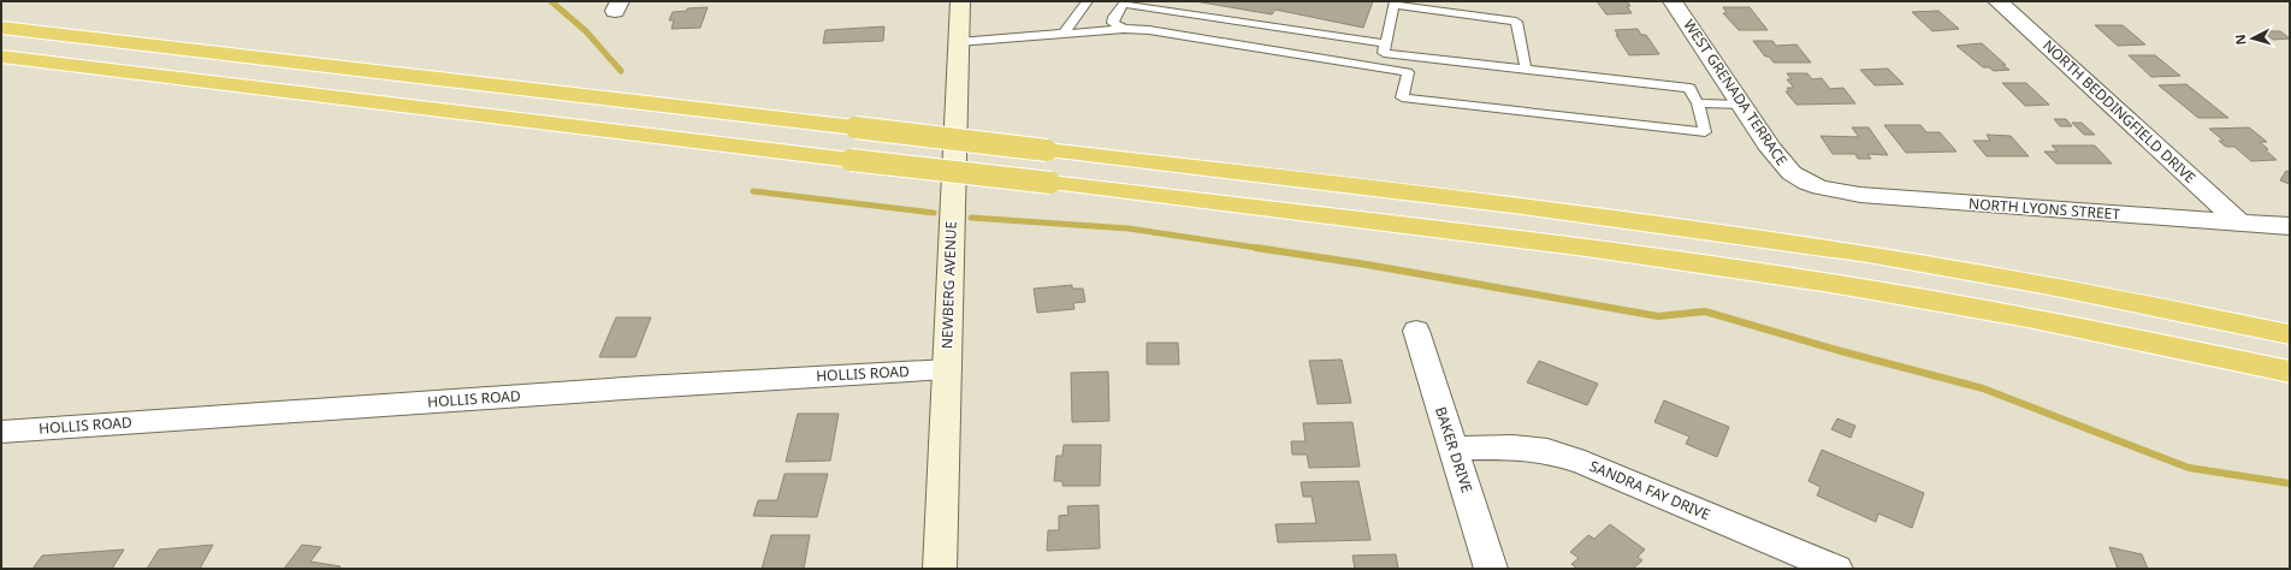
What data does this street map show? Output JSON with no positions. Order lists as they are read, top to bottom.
{
  "streets": {
    "street": [
      "WEST GRENADA TERRACE",
      "NORTH BEDDINGFIELD DRIVE",
      "NORTH LYONS STREET",
      "NEWBERG AVENUE",
      "HOLLIS ROAD",
      "BAKER DRIVE",
      "SANDRA FAY DRIVE"
    ]
  },
  "crossings": [
    ["WEST GRENADA TERRACE", "NORTH LYONS STREET"],
    ["NORTH BEDDINGFIELD DRIVE", "NORTH LYONS STREET"],
    ["NEWBERG AVENUE", "HOLLIS ROAD"],
    ["BAKER DRIVE", "SANDRA FAY DRIVE"]
  ],
  "north": "left"
}
